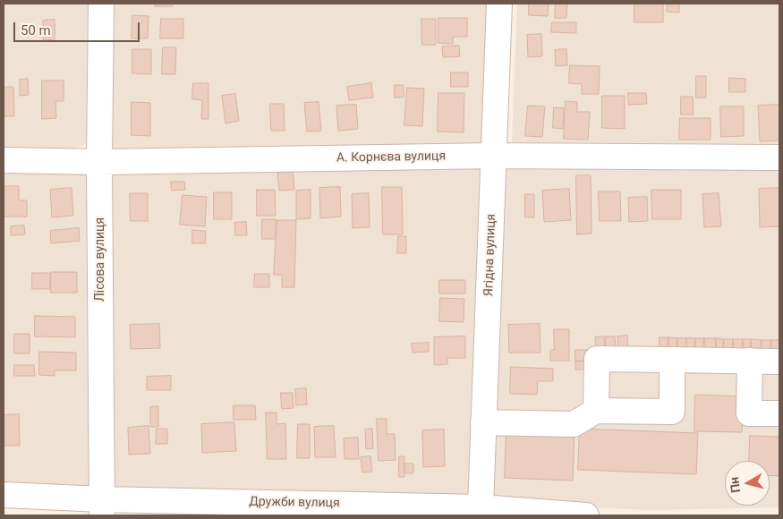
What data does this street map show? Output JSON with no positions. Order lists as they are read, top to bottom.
{
  "streets": {
    "street": [
      "А. Корнєва вулиця",
      "Ягідна вулиця",
      "Лісова вулиця",
      "Дружби вулиця"
    ]
  },
  "crossings": [
    ["А. Корнєва вулиця", "Ягідна вулиця"],
    ["А. Корнєва вулиця", "Лісова вулиця"],
    ["Ягідна вулиця", "Дружби вулиця"],
    ["Лісова вулиця", "Дружби вулиця"]
  ],
  "scale_bar": "50 m",
  "north": "left"
}
